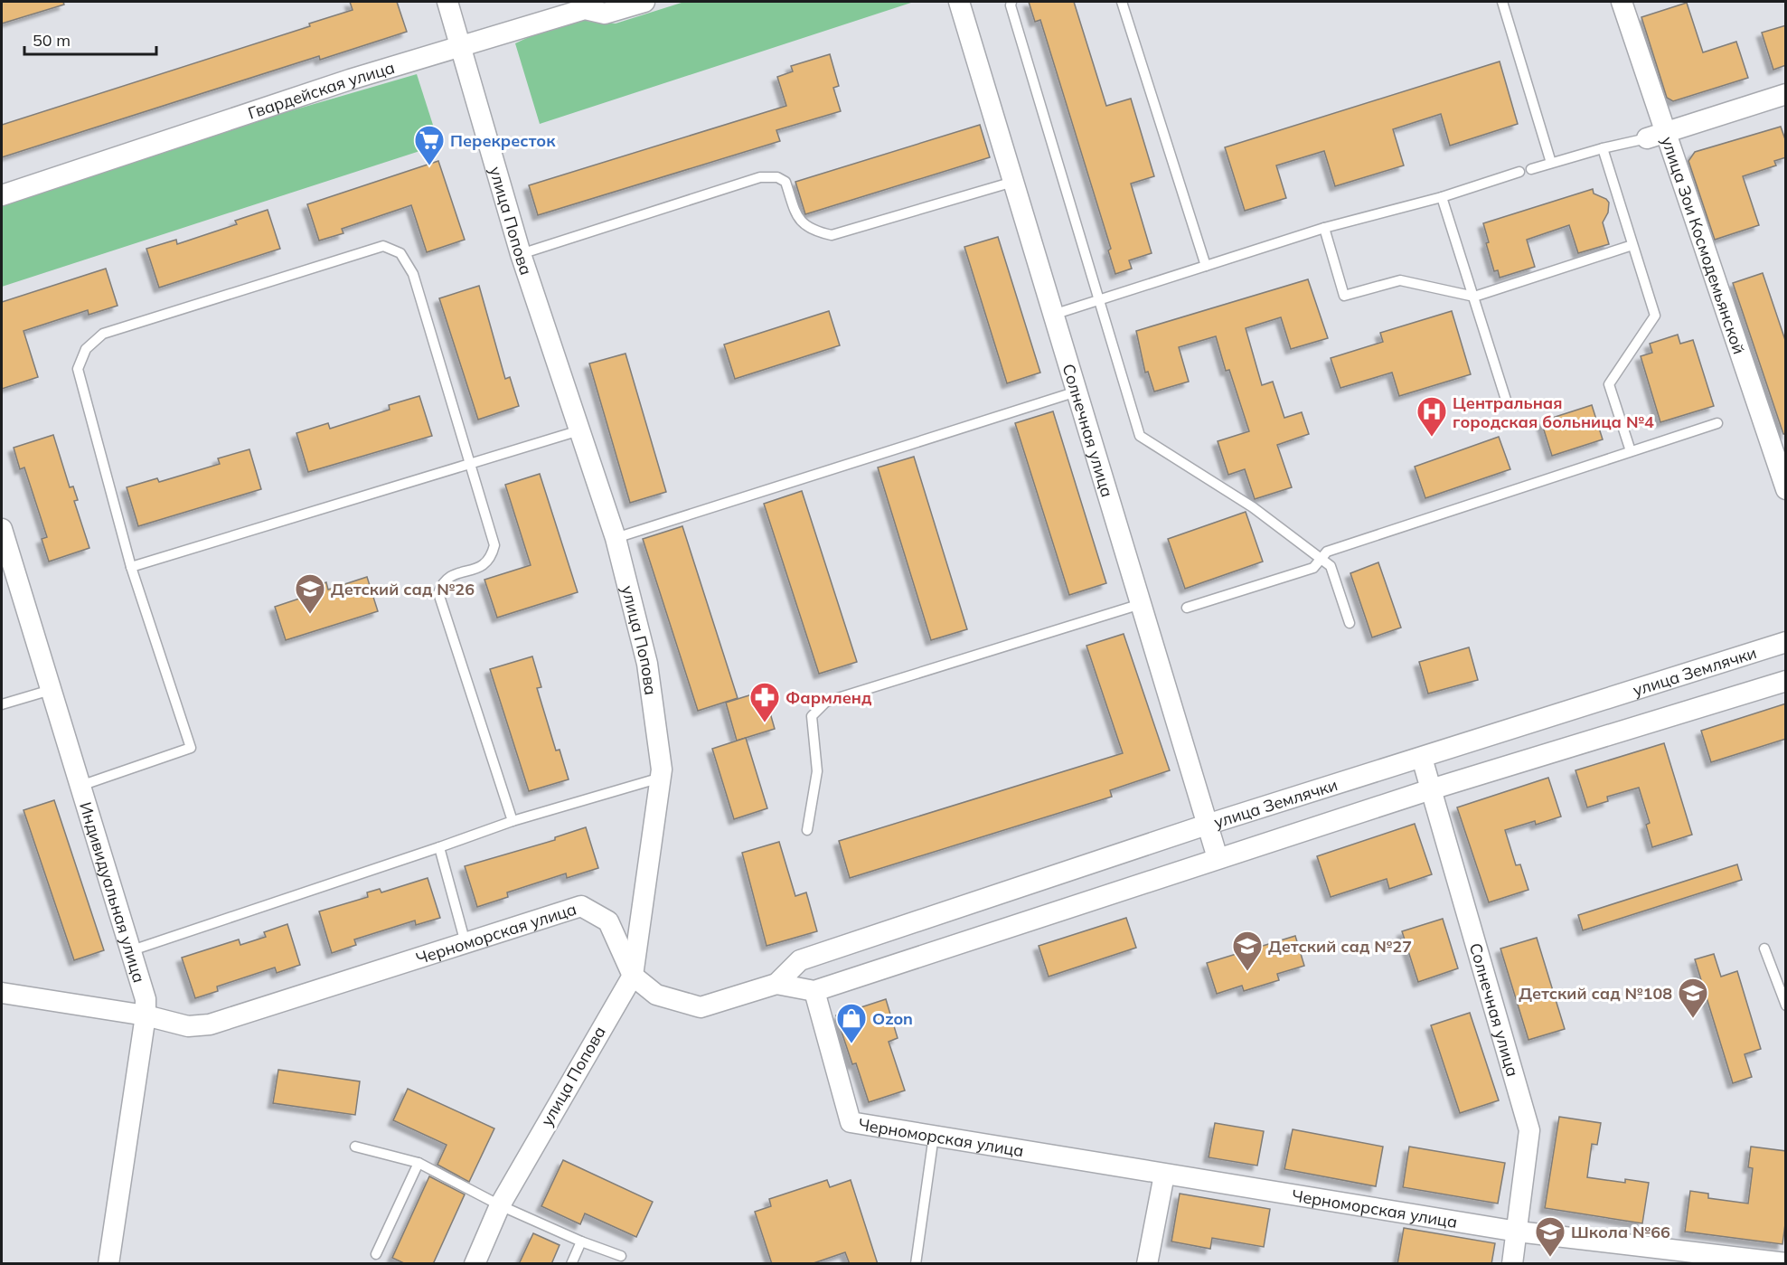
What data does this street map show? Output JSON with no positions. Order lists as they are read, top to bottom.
{
  "streets": {
    "street": [
      "Гвардейская улица",
      "улица Попова",
      "улица Зои Космодемьянской",
      "Солнечная улица",
      "улица Землячки",
      "Индивидуальная улица",
      "Черноморская улица"
    ]
  },
  "crossings": [
    ["Гвардейская улица", "улица Попова"],
    ["улица Попова", "Черноморская улица"],
    ["Солнечная улица", "улица Землячки"],
    ["Солнечная улица", "Черноморская улица"],
    ["улица Землячки", "Черноморская улица"],
    ["Индивидуальная улица", "Черноморская улица"]
  ],
  "places": {
    "supermarket": ["Перекресток"],
    "hospital": ["Центральная городская больница №4"],
    "school or university": [
      "Детский сад №26",
      "Детский сад №27",
      "Детский сад №108",
      "Школа №66"
    ],
    "pharmacy": ["Фармленд"],
    "shop": ["Ozon"]
  },
  "scale_bar": "50 m"
}
